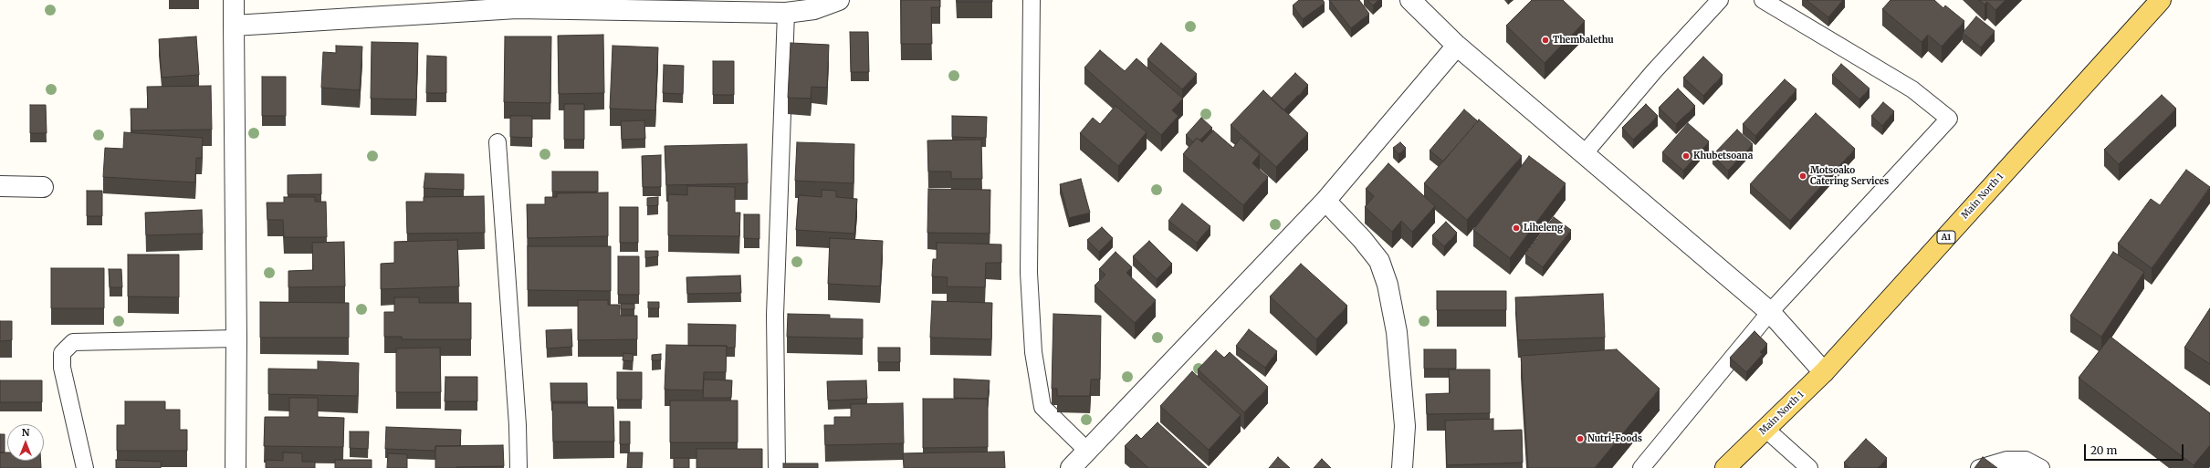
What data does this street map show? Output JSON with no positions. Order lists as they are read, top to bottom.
{
  "streets": {
    "main road": ["Main North 1", "A1"]
  },
  "places": [
    "Thembalethu",
    "Khubetsoana",
    "Motsoako Catering Services",
    "Liheleng",
    "Nutri-Foods"
  ],
  "scale_bar": "20 m",
  "north": "top"
}
